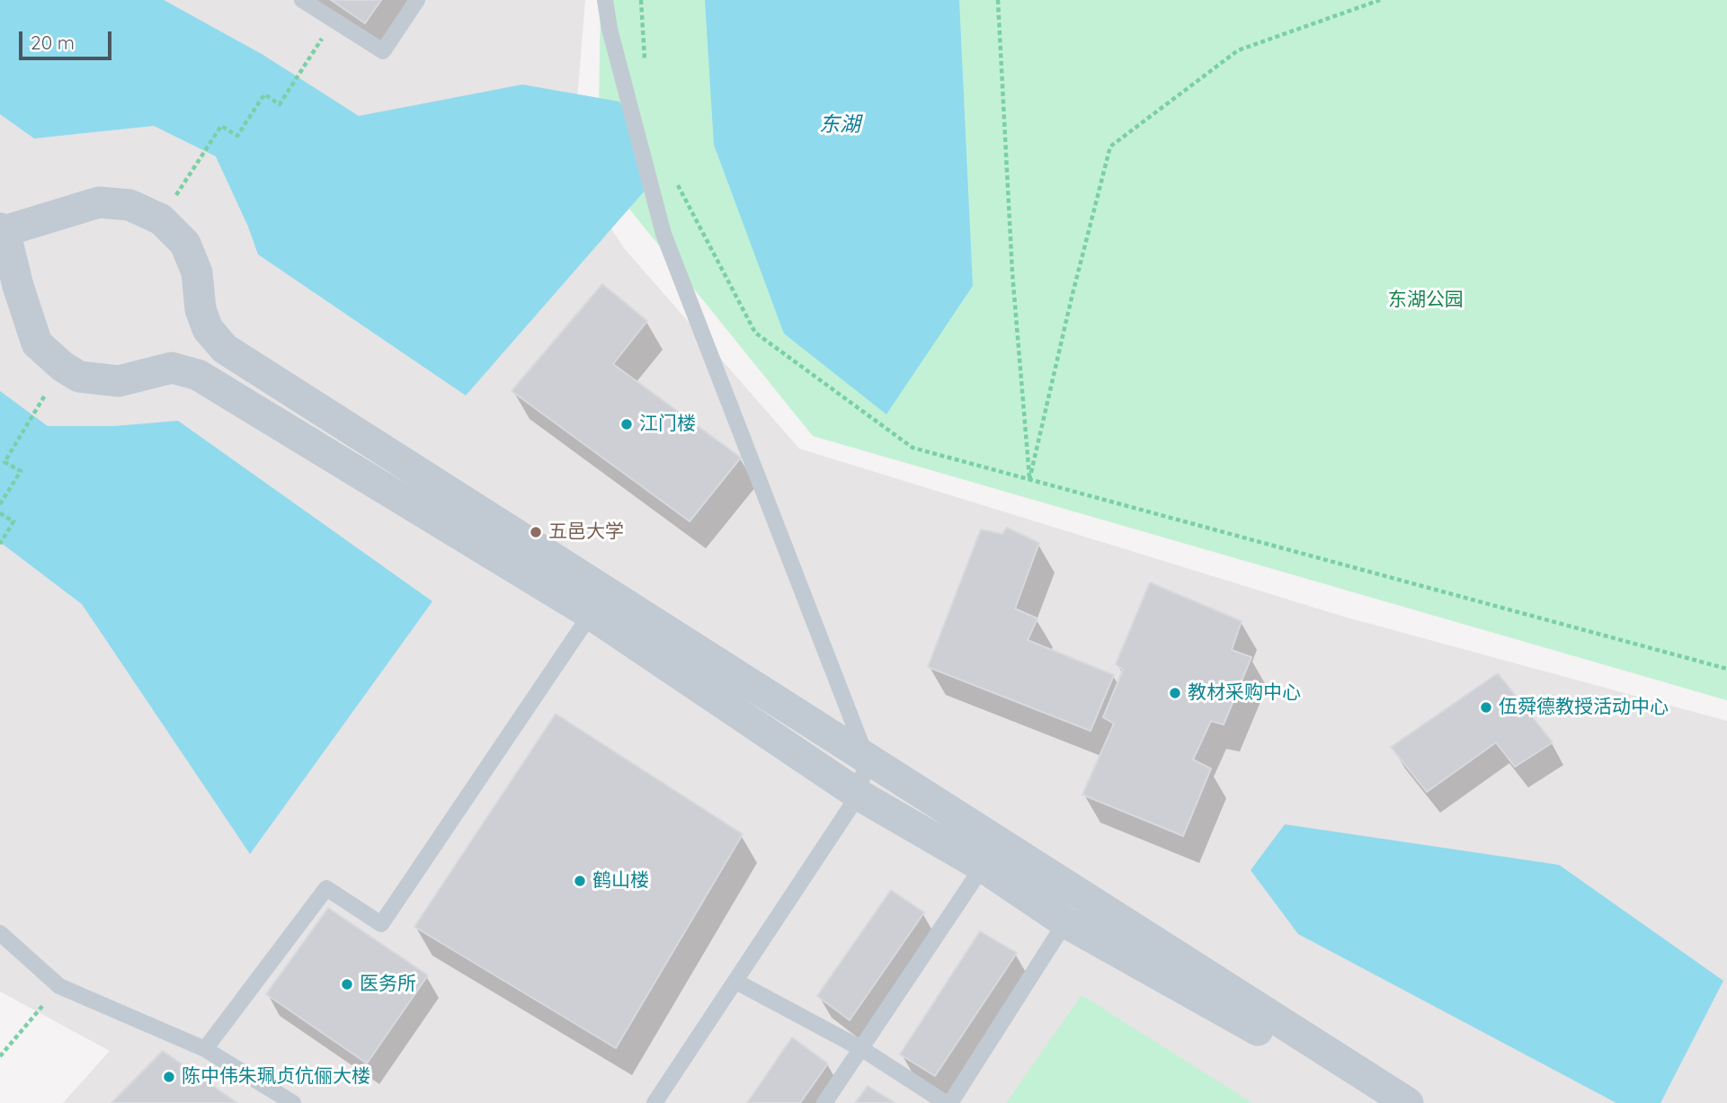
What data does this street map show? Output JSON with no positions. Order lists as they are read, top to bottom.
{
  "water": ["东湖"],
  "parks": ["东湖公园"],
  "places": [
    "江门楼",
    "五邑大学",
    "教材采购中心",
    "伍舜德教授活动中心",
    "鹤山楼",
    "医务所",
    "陈中伟朱珮贞伉俪大楼"
  ],
  "scale_bar": "20 m"
}
